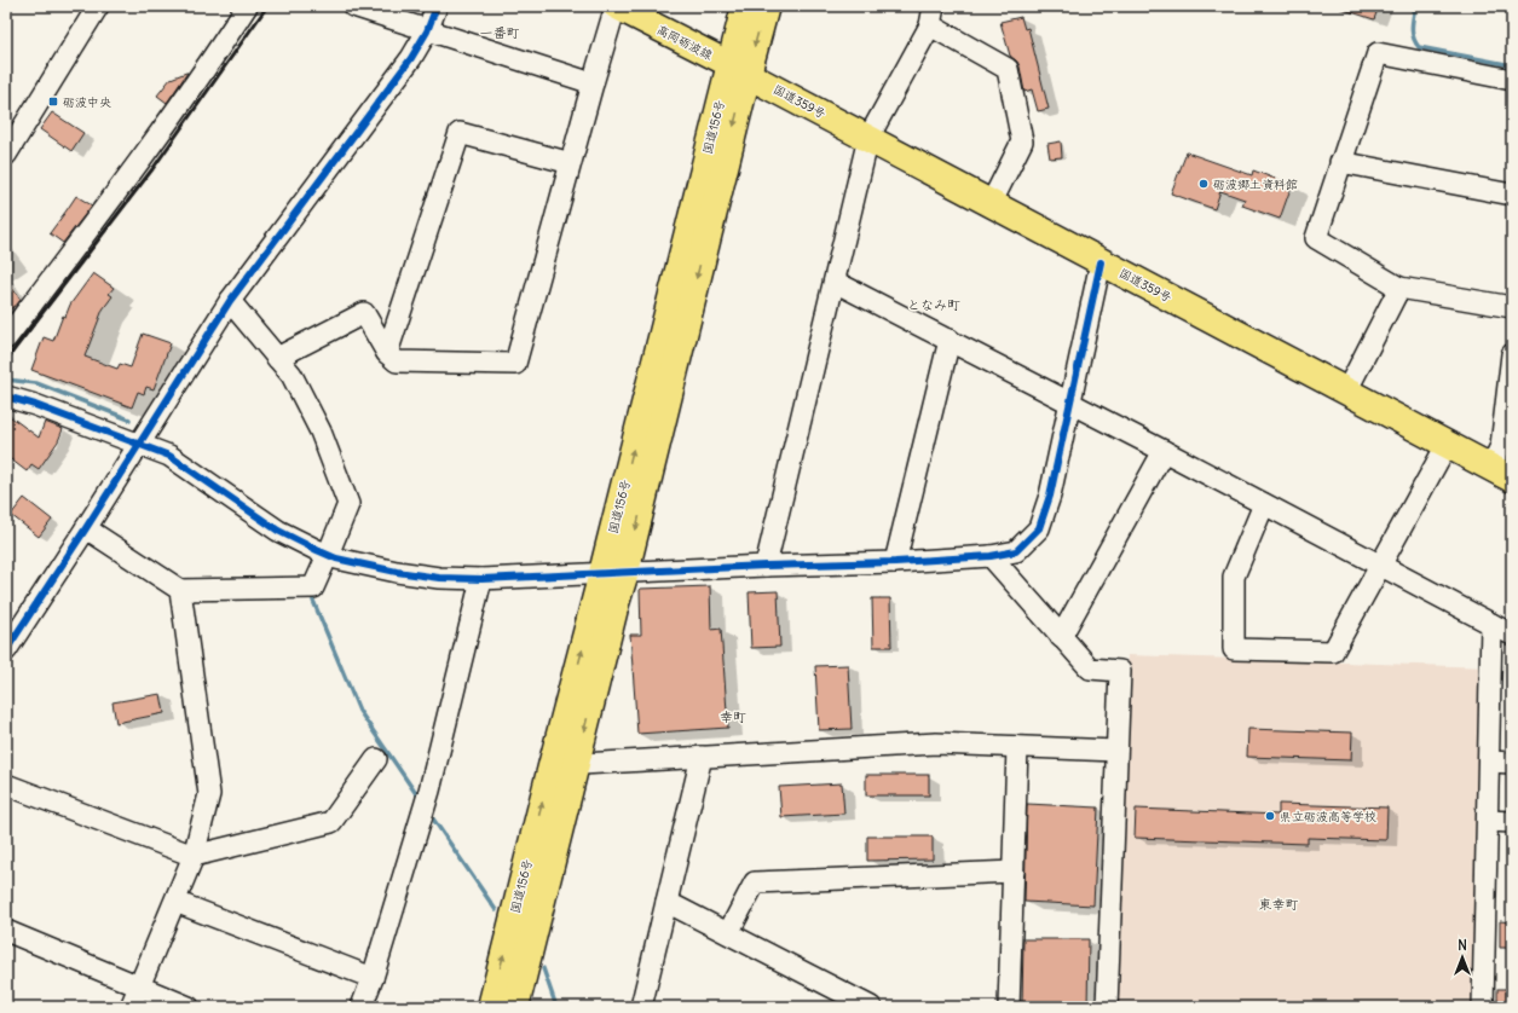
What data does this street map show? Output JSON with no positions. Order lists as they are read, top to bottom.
{
  "streets": {
    "highway": ["国道359号", "国道156号"],
    "main road": ["高岡砺波線"]
  },
  "crossings": [
    ["高岡砺波線", "国道359号"],
    ["高岡砺波線", "国道156号"],
    ["国道359号", "国道156号"]
  ],
  "districts": [
    "一番町",
    "となみ町",
    "幸町",
    "東幸町"
  ],
  "places": {
    "transit": ["砺波中央"],
    "other": ["砺波郷土資料館", "県立砺波高等学校"]
  },
  "north": "top"
}
